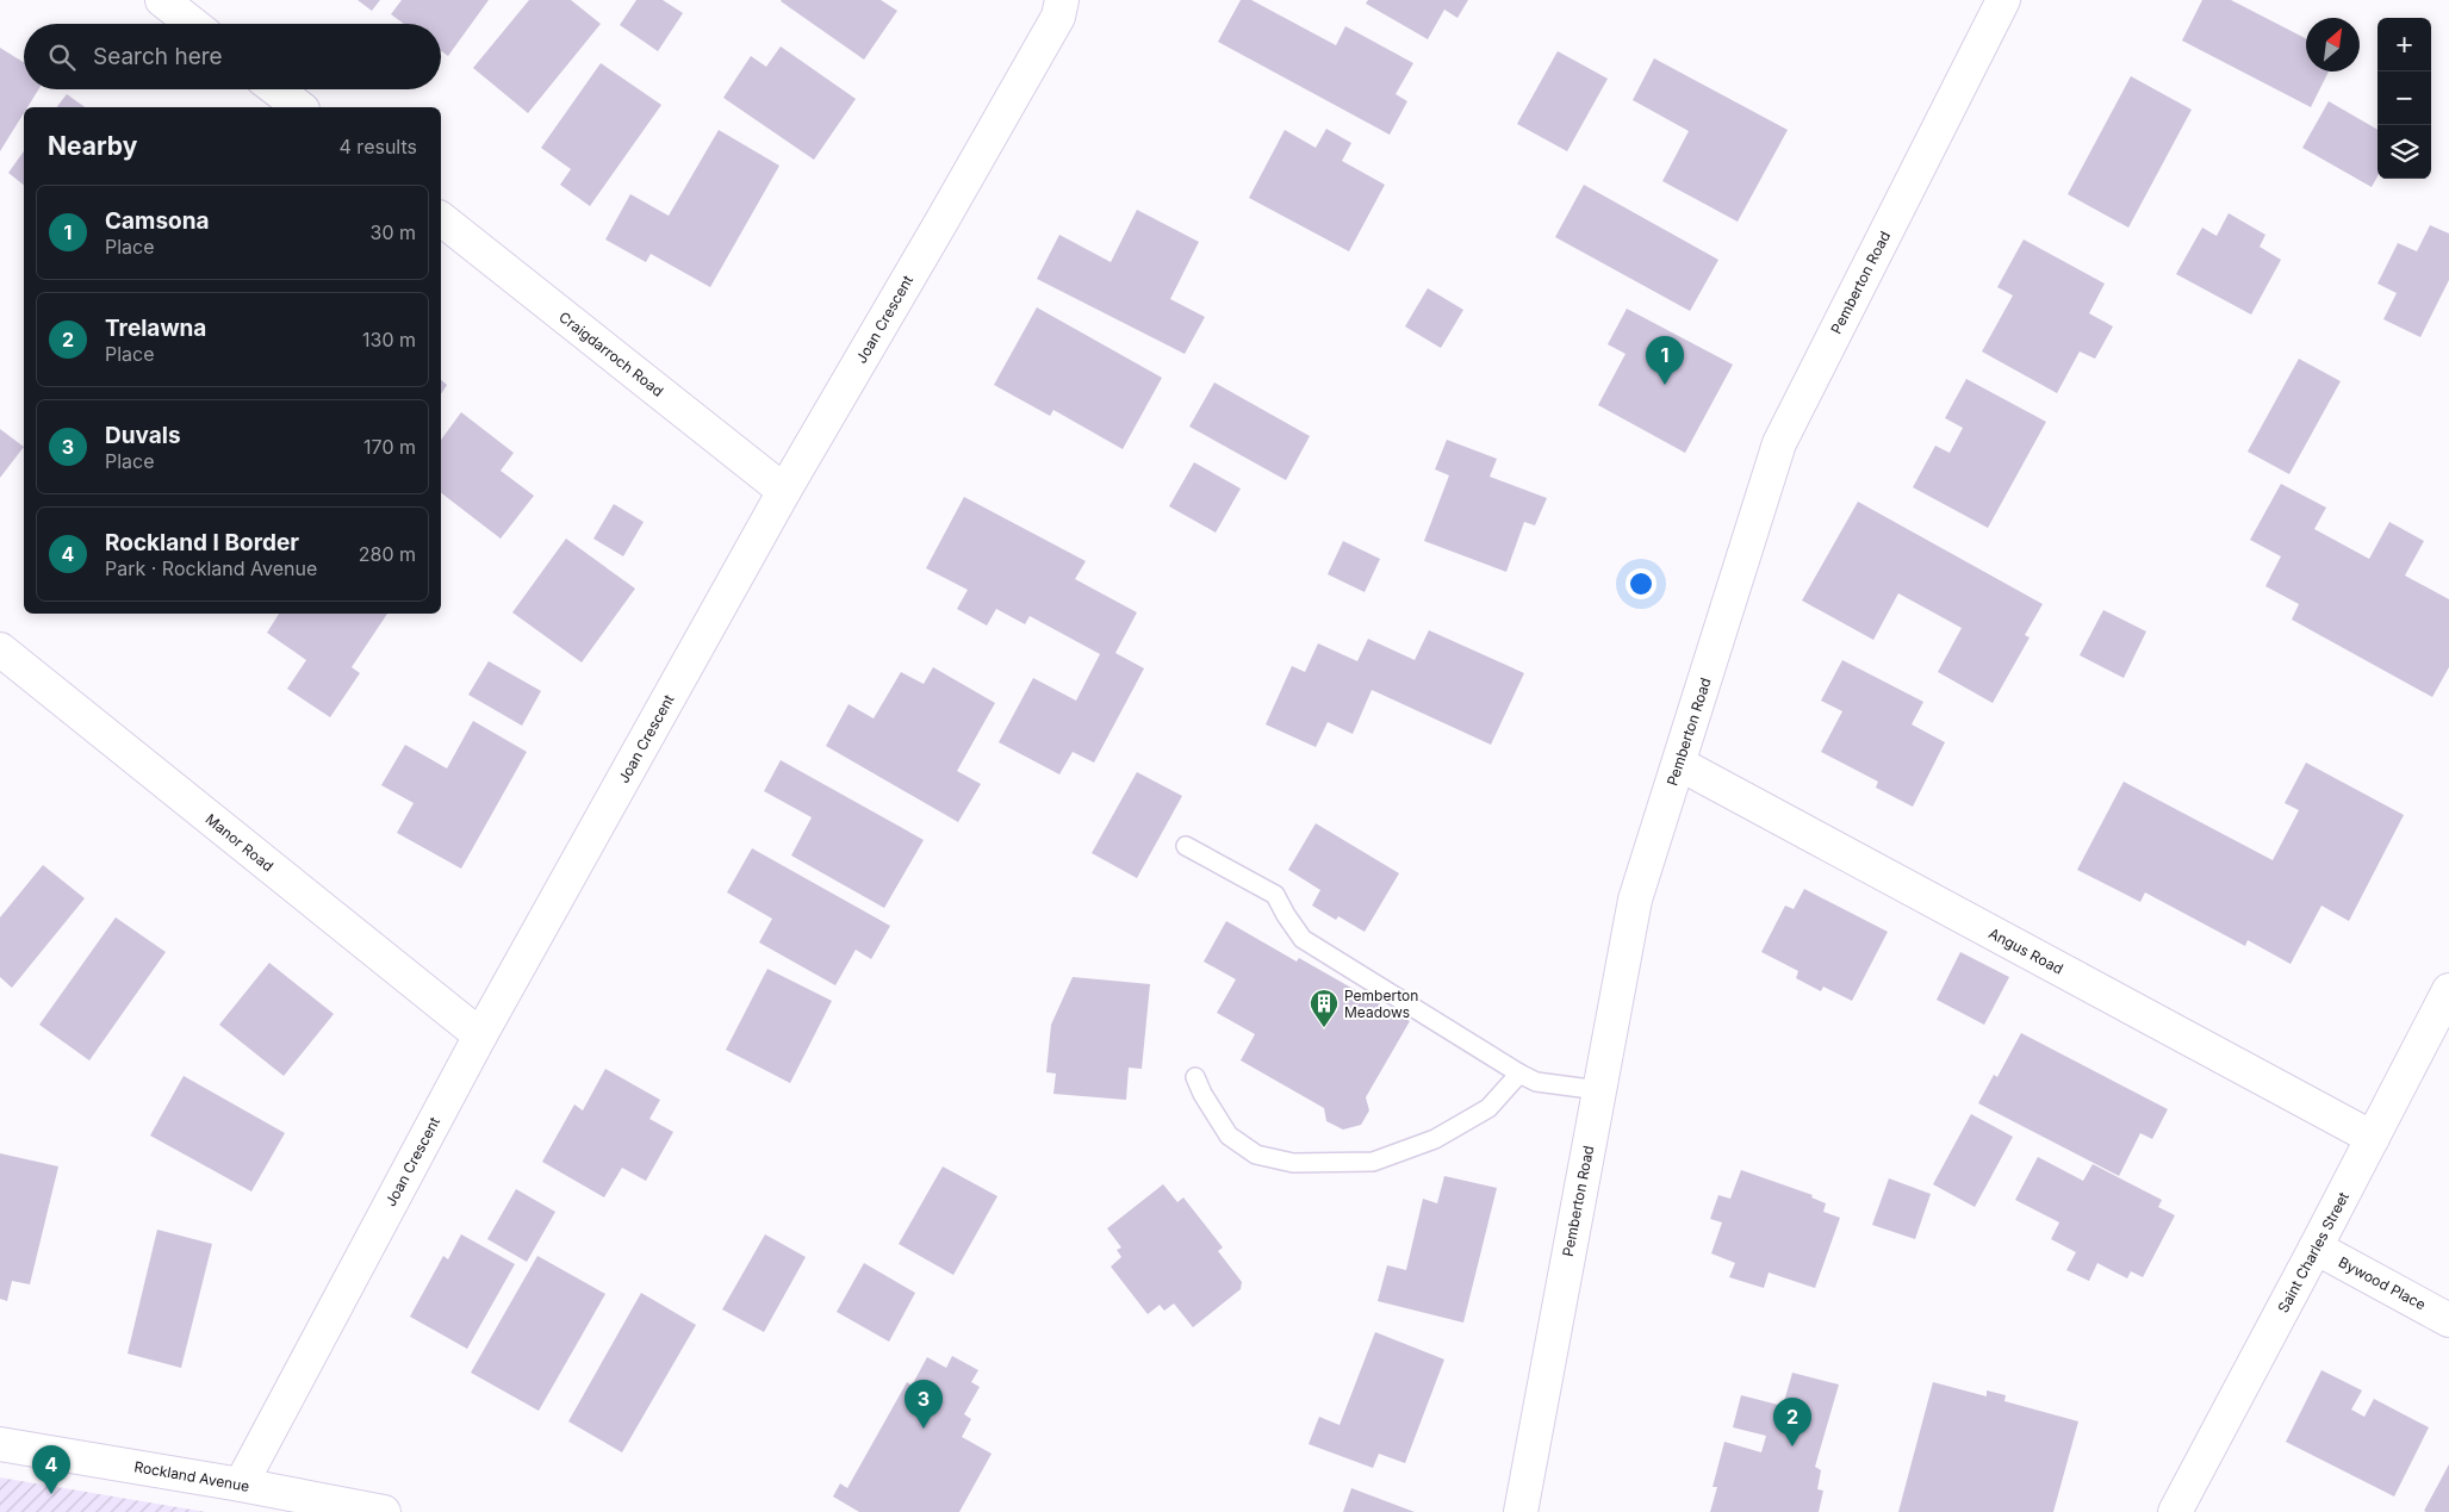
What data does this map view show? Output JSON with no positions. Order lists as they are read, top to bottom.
{
  "streets": {
    "street": [
      "Pemberton Road",
      "Joan Crescent",
      "Craigdarroch Road",
      "Manor Road",
      "Angus Road",
      "Saint Charles Street",
      "Bywood Place",
      "Rockland Avenue"
    ]
  },
  "crossings": [
    ["Pemberton Road", "Angus Road"],
    ["Joan Crescent", "Craigdarroch Road"],
    ["Joan Crescent", "Manor Road"],
    ["Joan Crescent", "Rockland Avenue"],
    ["Angus Road", "Saint Charles Street"],
    ["Saint Charles Street", "Bywood Place"]
  ],
  "places": {
    "building": ["Pemberton Meadows"]
  },
  "north": "top right",
  "page": {
    "map_buttons": ["+", "−"],
    "search": "Search here",
    "heading": ["Nearby", "4 results"],
    "list": [
      {
        "mark": "1",
        "name": "Camsona",
        "note": "Place",
        "value": "30 m"
      },
      {
        "mark": "2",
        "name": "Trelawna",
        "note": "Place",
        "value": "130 m"
      },
      {
        "mark": "3",
        "name": "Duvals",
        "note": "Place",
        "value": "170 m"
      },
      {
        "mark": "4",
        "name": "Rockland I Border",
        "note": "Park · Rockland Avenue",
        "value": "280 m"
      }
    ],
    "pins": [
      "1",
      "3",
      "2",
      "4"
    ]
  }
}
